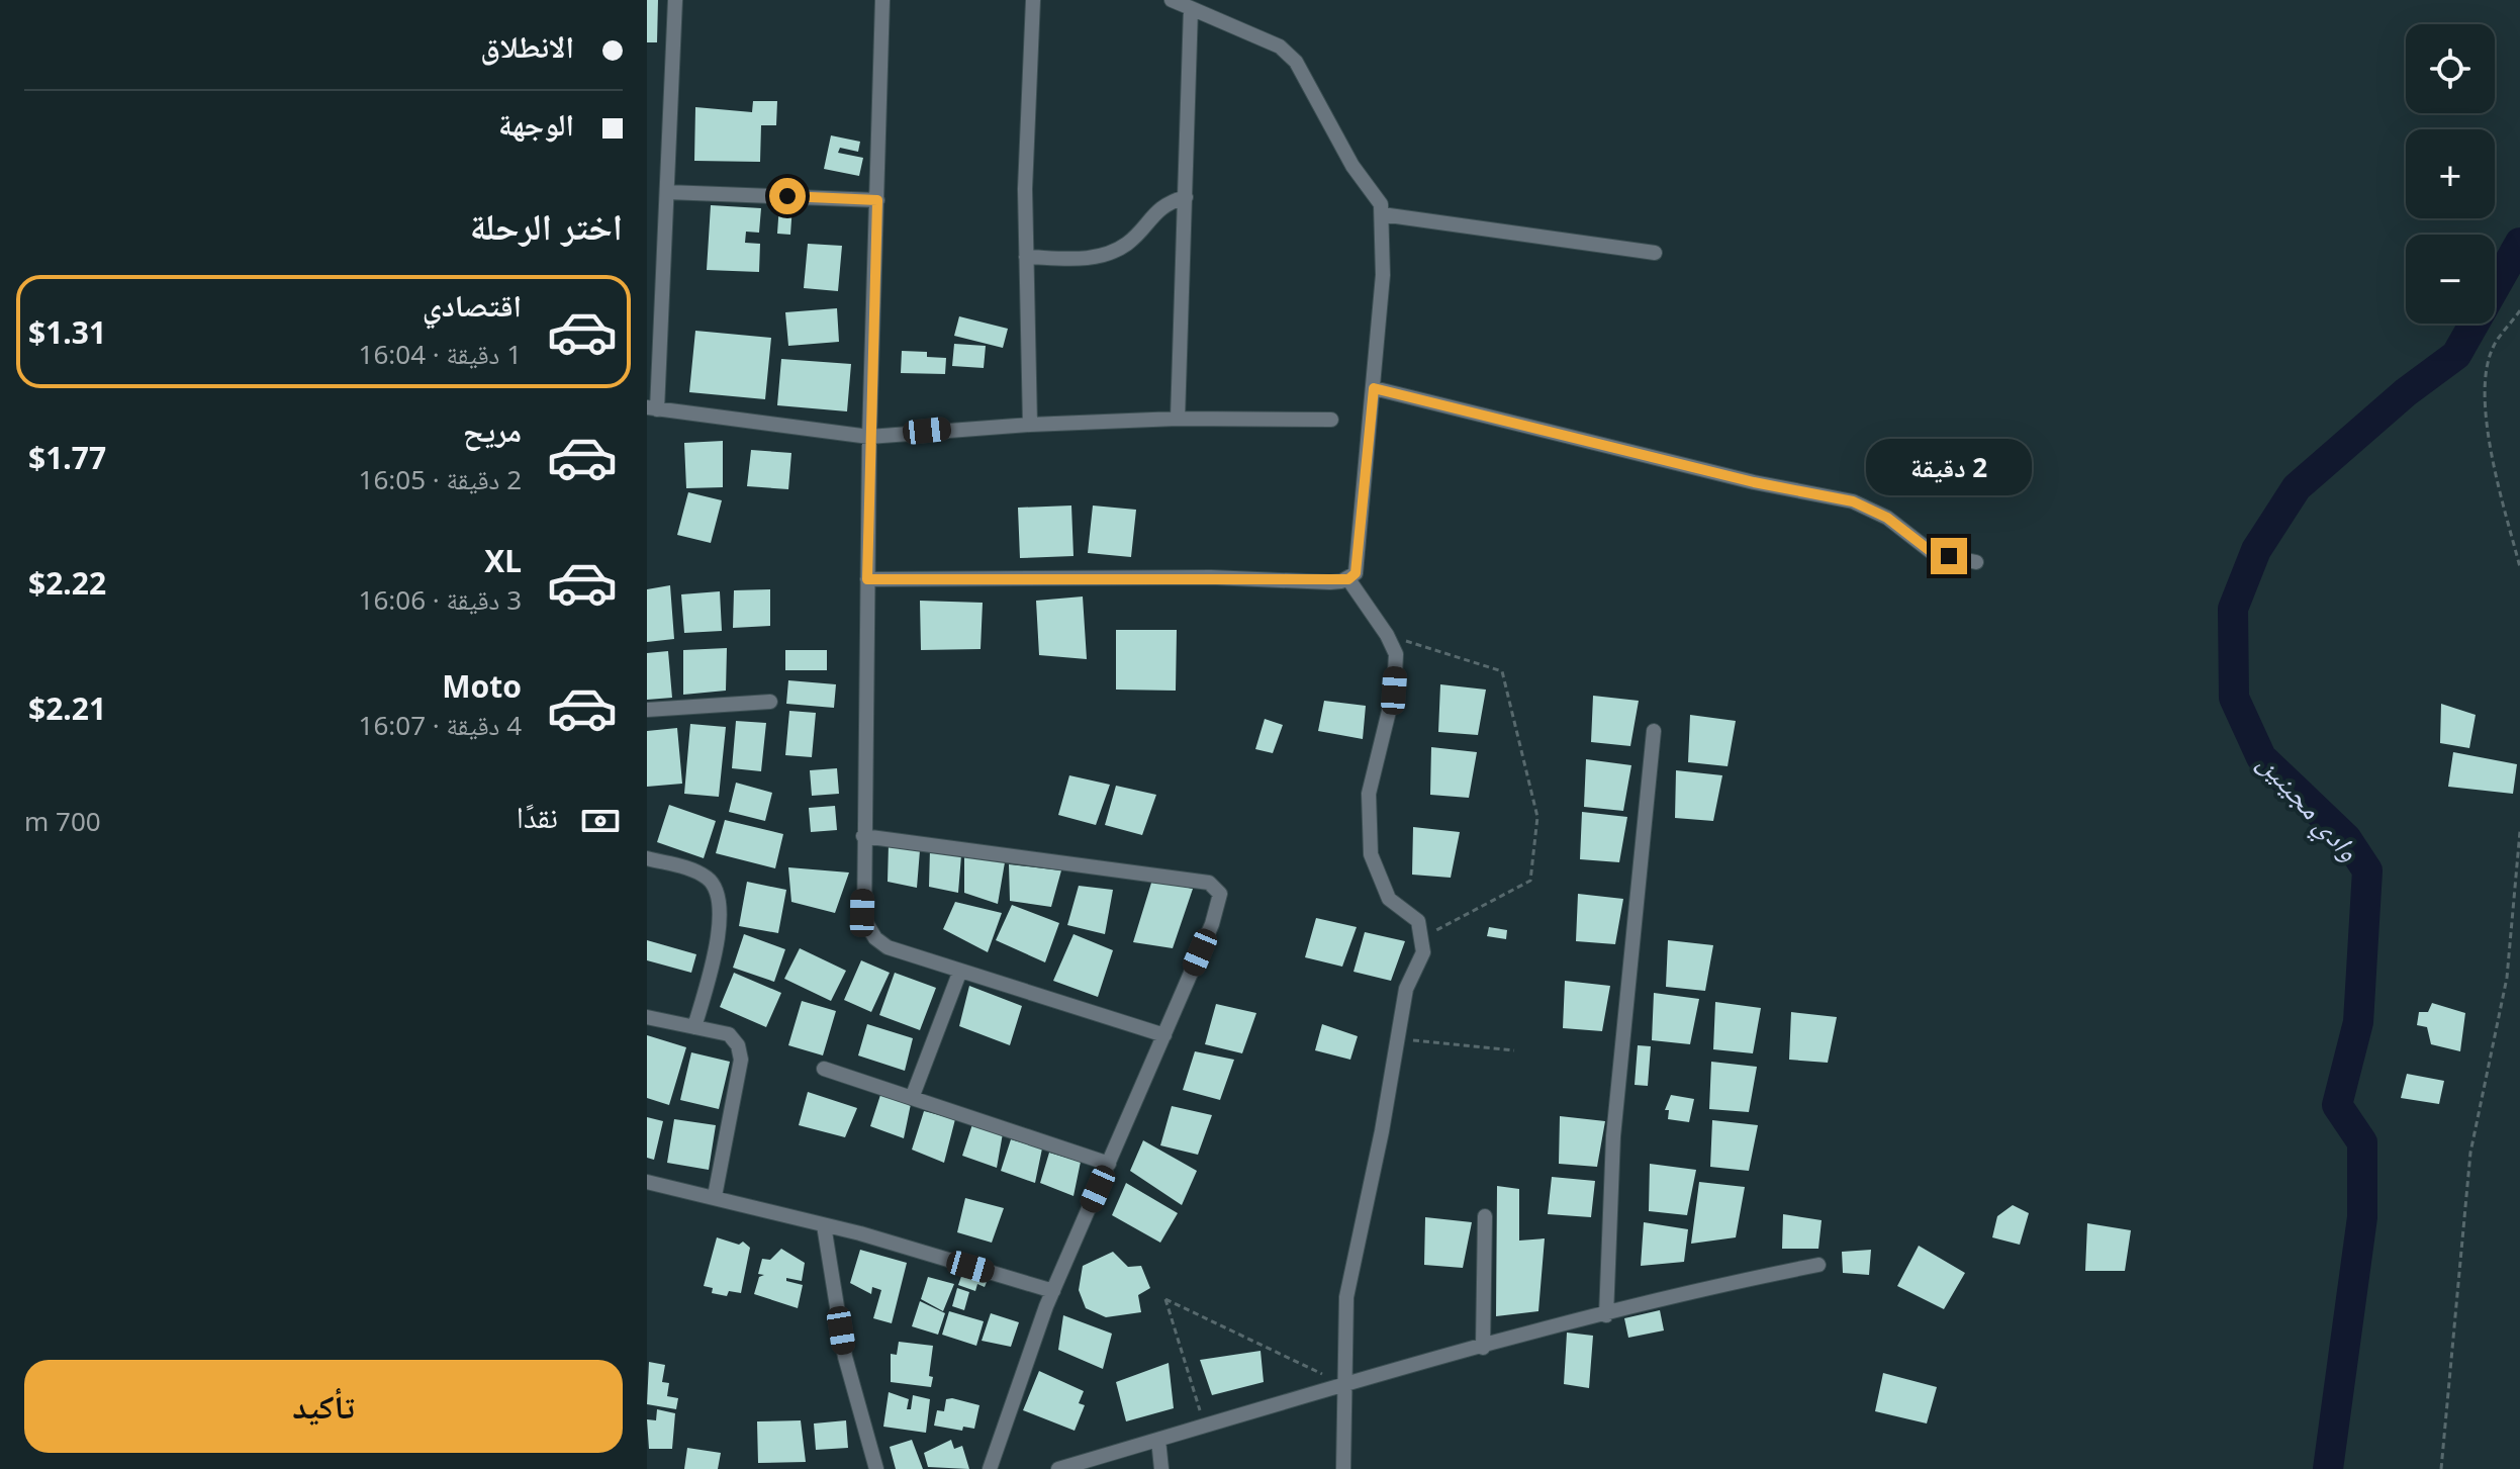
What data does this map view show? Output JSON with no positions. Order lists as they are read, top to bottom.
{
  "water": ["وادي مجينين"],
  "page": {
    "banner": ["الانطلاق", "الوجهة"],
    "map_buttons": ["+", "−"],
    "heading": "اختر الرحلة",
    "list": [
      {
        "name": "اقتصادي",
        "note": "1 دقيقة · 16:04",
        "value": "$1.31"
      },
      {
        "name": "مريح",
        "note": "2 دقيقة · 16:05",
        "value": "$1.77"
      },
      {
        "name": "XL",
        "note": "3 دقيقة · 16:06",
        "value": "$2.22"
      },
      {
        "name": "Moto",
        "note": "4 دقيقة · 16:07",
        "value": "$2.21"
      }
    ],
    "bubble": "2 دقيقة",
    "pay": ["نقدًا", "700 m"],
    "buttons": "تأكيد"
  }
}
